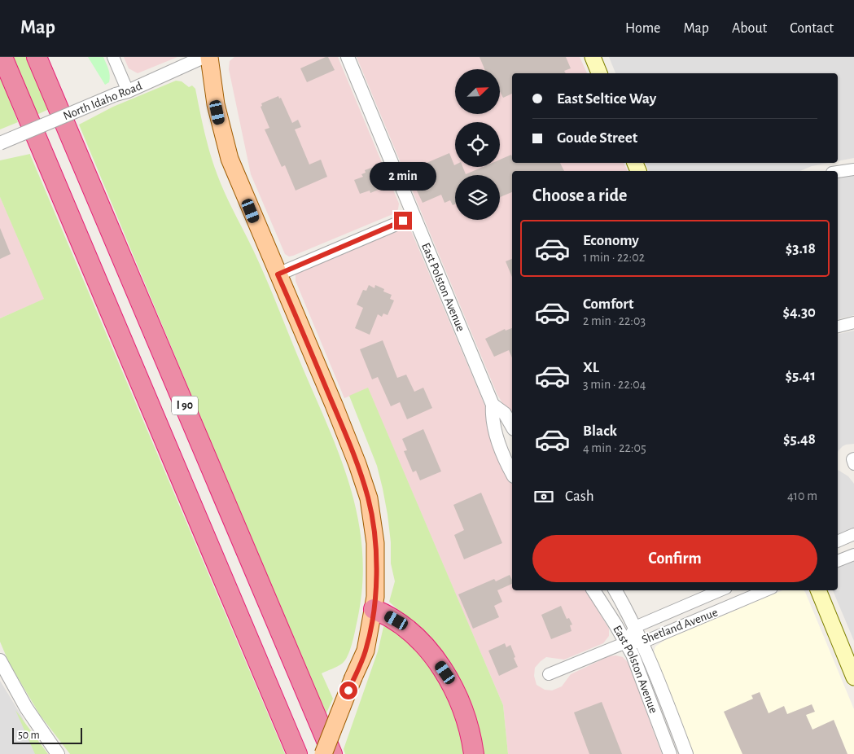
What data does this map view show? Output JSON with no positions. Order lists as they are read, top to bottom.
{
  "streets": {
    "highway": ["I 90"],
    "street": ["North Idaho Road", "East Polston Avenue", "Shetland Avenue"]
  },
  "crossings": [
    ["East Polston Avenue", "Shetland Avenue"]
  ],
  "scale_bar": "50 m",
  "north": "top right",
  "page": {
    "header": "Map",
    "nav": [
      "Home",
      "Map",
      "About",
      "Contact"
    ],
    "banner": ["East Seltice Way", "Goude Street"],
    "bubble": "2 min",
    "heading": "Choose a ride",
    "list": [
      {
        "name": "Economy",
        "note": "1 min · 22:02",
        "value": "$3.18"
      },
      {
        "name": "Comfort",
        "note": "2 min · 22:03",
        "value": "$4.30"
      },
      {
        "name": "XL",
        "note": "3 min · 22:04",
        "value": "$5.41"
      },
      {
        "name": "Black",
        "note": "4 min · 22:05",
        "value": "$5.48"
      }
    ],
    "pay": ["Cash", "410 m"],
    "buttons": "Confirm",
    "scale": "50 m"
  }
}
